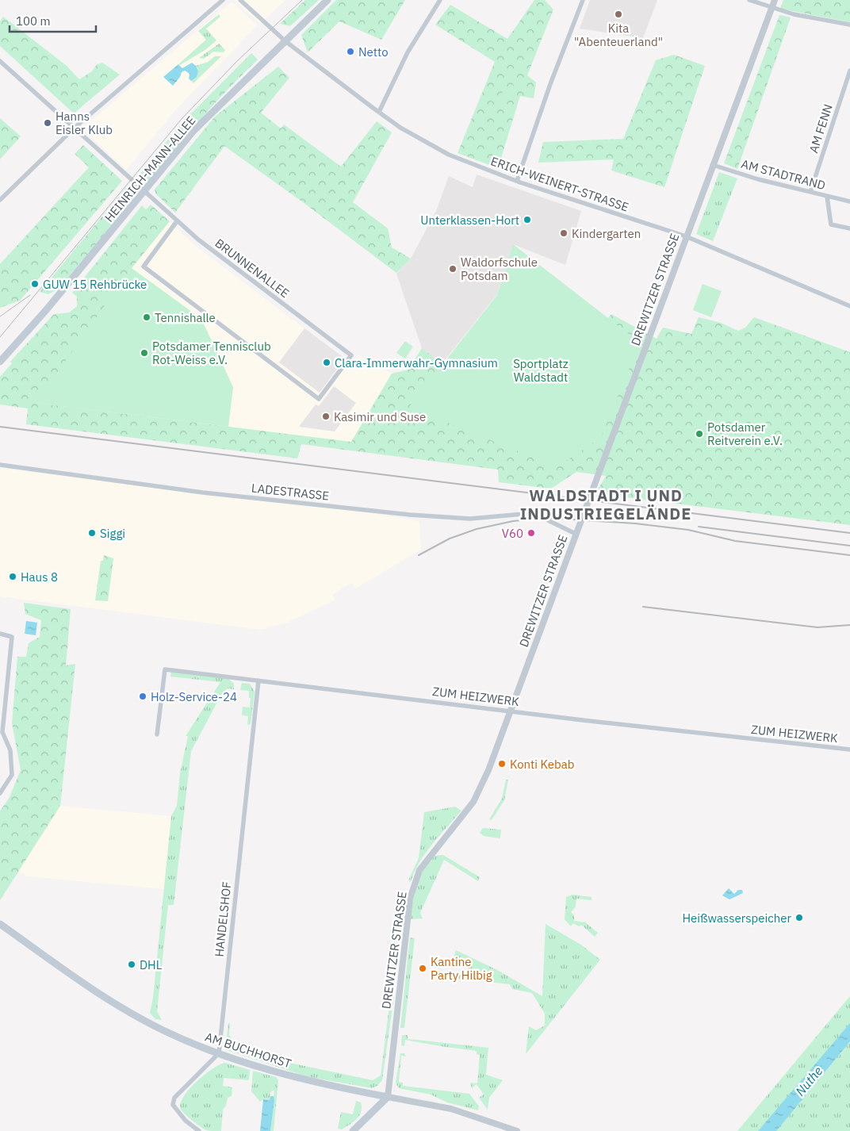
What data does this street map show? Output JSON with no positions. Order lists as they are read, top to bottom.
{
  "streets": {
    "main road": ["HEINRICH-MANN-ALLEE", "AM BUCHHORST"],
    "street": [
      "AM FENN",
      "AM STADTRAND",
      "ERICH-WEINERT-STRASSE",
      "BRUNNENALLEE",
      "DREWITZER STRASSE",
      "LADESTRASSE",
      "ZUM HEIZWERK",
      "HANDELSHOF"
    ]
  },
  "crossings": [
    ["AM FENN", "AM STADTRAND"],
    ["HEINRICH-MANN-ALLEE", "ERICH-WEINERT-STRASSE"],
    ["HEINRICH-MANN-ALLEE", "BRUNNENALLEE"],
    ["AM STADTRAND", "DREWITZER STRASSE"],
    ["ERICH-WEINERT-STRASSE", "DREWITZER STRASSE"],
    ["DREWITZER STRASSE", "LADESTRASSE"],
    ["DREWITZER STRASSE", "ZUM HEIZWERK"],
    ["DREWITZER STRASSE", "AM BUCHHORST"],
    ["ZUM HEIZWERK", "HANDELSHOF"],
    ["HANDELSHOF", "AM BUCHHORST"]
  ],
  "districts": ["WALDSTADT I UND INDUSTRIEGELÄNDE"],
  "water": ["Nuthe"],
  "parks": ["Sportplatz Waldstadt"],
  "places": [
    "Kita \"Abenteuerland\"",
    "Netto",
    "Hanns Eisler Klub",
    "Unterklassen-Hort",
    "Kindergarten",
    "Waldorfschule Potsdam",
    "GUW 15 Rehbrücke",
    "Tennishalle",
    "Potsdamer Tennisclub Rot-Weiss e.V.",
    "Clara-Immerwahr-Gymnasium",
    "Kasimir und Suse",
    "Potsdamer Reitverein e.V.",
    "Siggi",
    "V60",
    "Haus 8",
    "Holz-Service-24",
    "Konti Kebab",
    "Heißwasserspeicher",
    "DHL",
    "Kantine Party Hilbig"
  ],
  "scale_bar": "100 m"
}
